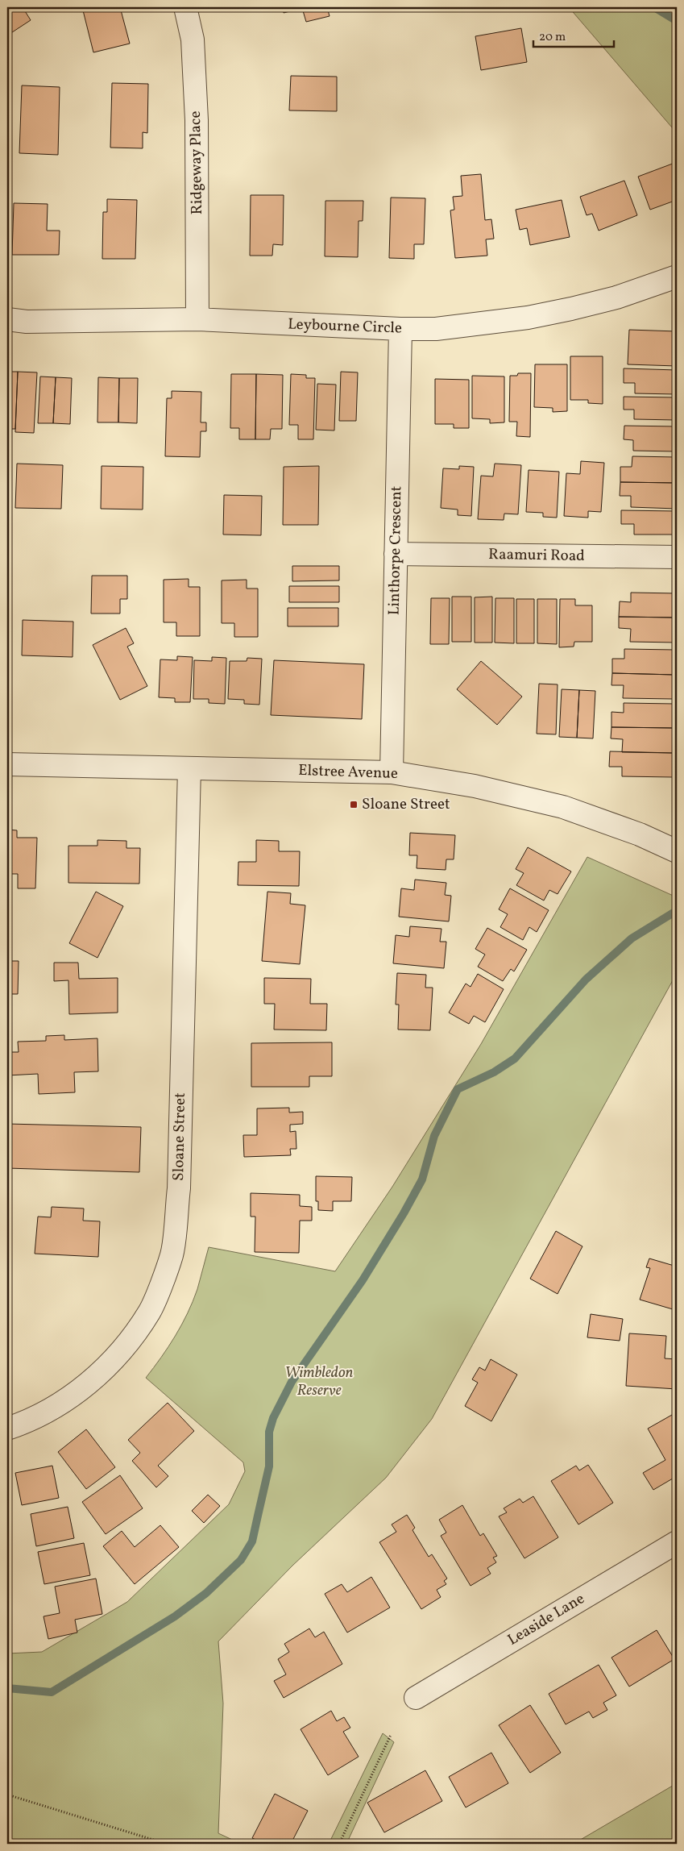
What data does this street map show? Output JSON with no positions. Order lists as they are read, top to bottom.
{
  "streets": {
    "street": [
      "Ridgeway Place",
      "Leybourne Circle",
      "Linthorpe Crescent",
      "Raamuri Road",
      "Elstree Avenue",
      "Sloane Street",
      "Leaside Lane"
    ]
  },
  "crossings": [
    ["Ridgeway Place", "Leybourne Circle"],
    ["Leybourne Circle", "Linthorpe Crescent"],
    ["Linthorpe Crescent", "Raamuri Road"],
    ["Linthorpe Crescent", "Elstree Avenue"],
    ["Elstree Avenue", "Sloane Street"]
  ],
  "parks": ["Wimbledon Reserve"],
  "places": {
    "transit": ["Sloane Street"]
  },
  "scale_bar": "20 m"
}
